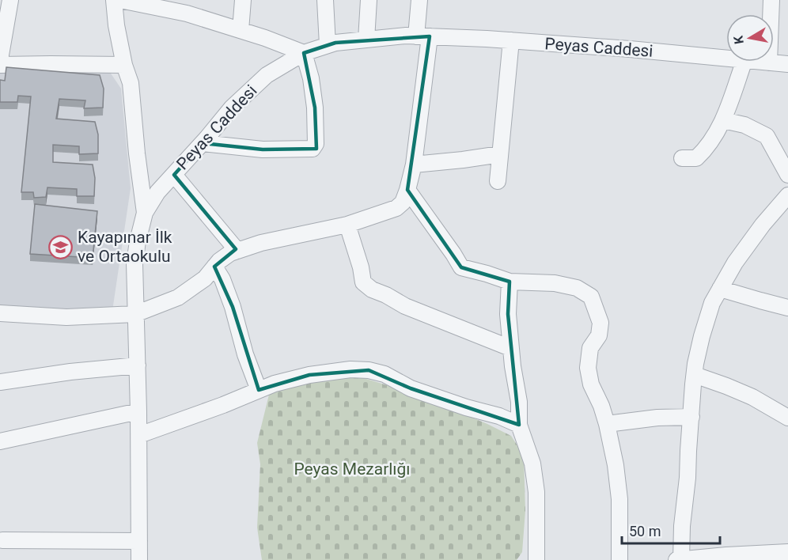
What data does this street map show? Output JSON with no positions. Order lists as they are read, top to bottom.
{
  "streets": {
    "street": ["Peyas Caddesi"]
  },
  "parks": ["Peyas Mezarlığı"],
  "places": {
    "school or university": ["Kayapınar İlk ve Ortaokulu"]
  },
  "scale_bar": "50 m",
  "north": "left"
}
